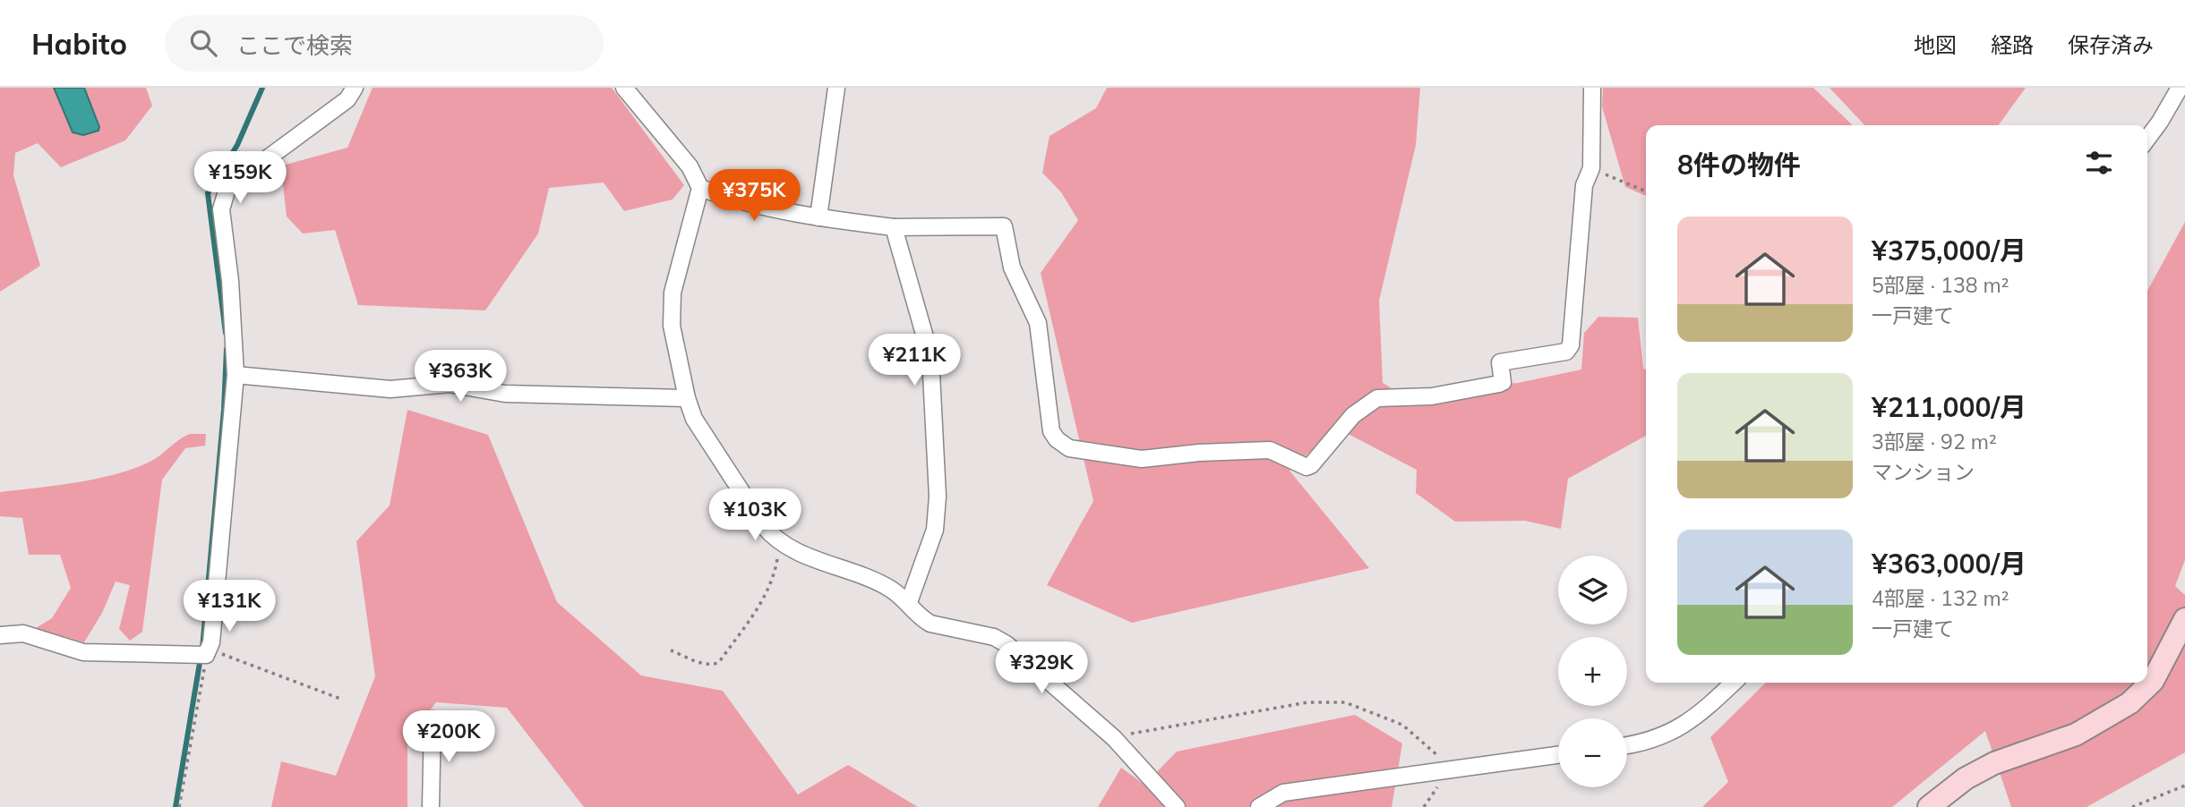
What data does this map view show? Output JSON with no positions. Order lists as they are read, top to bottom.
{
  "page": {
    "header": "Habito",
    "search": "ここで検索",
    "nav": ["地図", "経路", "保存済み"],
    "heading": "8件の物件",
    "price": [
      "¥159K",
      "¥375K",
      "¥211K",
      "¥363K",
      "¥103K",
      "¥131K",
      "¥329K",
      "¥200K"
    ],
    "list": [
      {
        "name": "¥375,000/月",
        "note": "5部屋 · 138 m² · 一戸建て"
      },
      {
        "name": "¥211,000/月",
        "note": "3部屋 · 92 m² · マンション"
      },
      {
        "name": "¥363,000/月",
        "note": "4部屋 · 132 m² · 一戸建て"
      }
    ],
    "map_buttons": ["+", "−"]
  }
}
